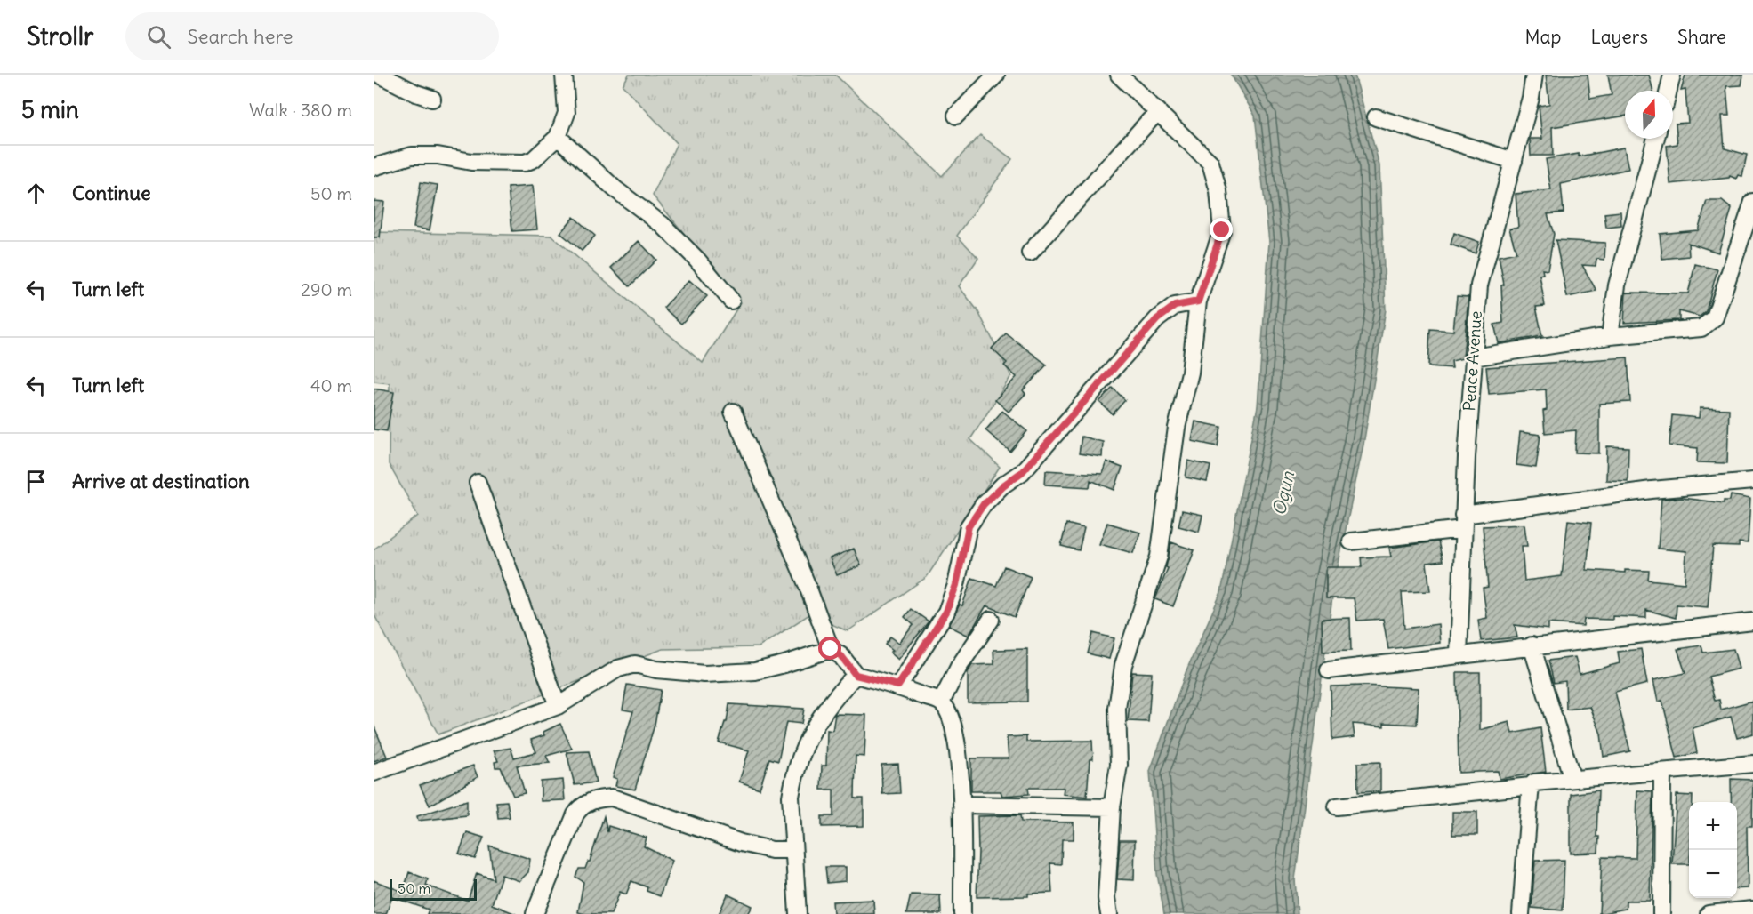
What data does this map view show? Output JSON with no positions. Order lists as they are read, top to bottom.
{
  "streets": {
    "street": ["Peace Avenue"]
  },
  "water": ["Ogun"],
  "scale_bar": "50 m",
  "north": "top",
  "page": {
    "header": "Strollr",
    "search": "Search here",
    "nav": ["Map", "Layers", "Share"],
    "heading": ["5 min", "Walk · 380 m"],
    "list": [
      ["Continue", "50 m"],
      ["Turn left", "290 m"],
      ["Turn left", "40 m"],
      "Arrive at destination"
    ],
    "map_buttons": ["+", "−"],
    "scale": "50 m"
  }
}
